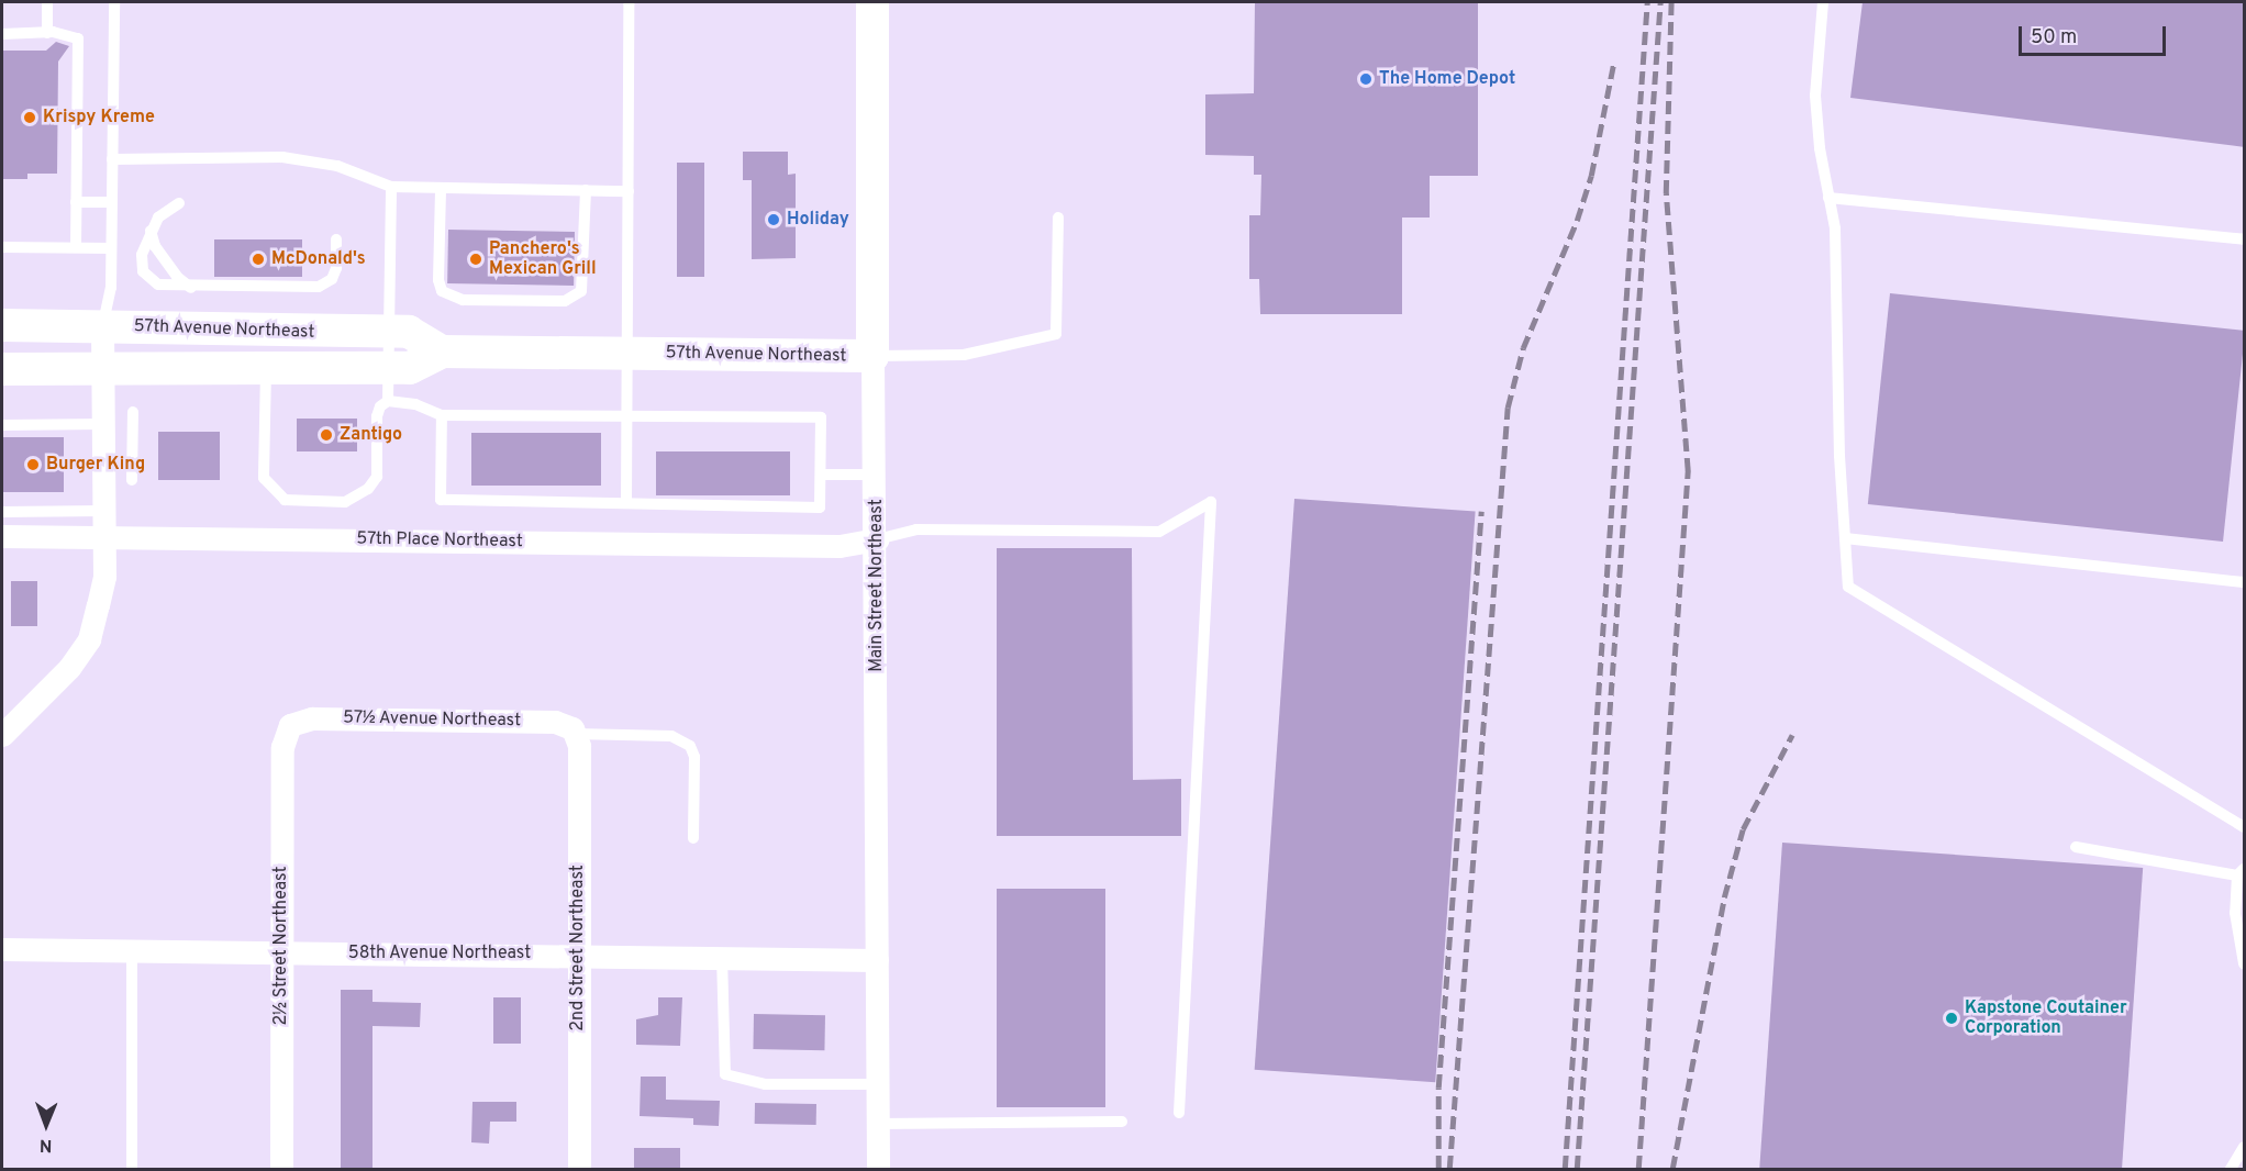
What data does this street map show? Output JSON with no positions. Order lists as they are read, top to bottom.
{
  "streets": {
    "street": [
      "57th Avenue Northeast",
      "57th Place Northeast",
      "Main Street Northeast",
      "57½ Avenue Northeast",
      "2½ Street Northeast",
      "2nd Street Northeast",
      "58th Avenue Northeast"
    ]
  },
  "crossings": [
    ["57th Avenue Northeast", "Main Street Northeast"],
    ["57th Place Northeast", "Main Street Northeast"],
    ["Main Street Northeast", "58th Avenue Northeast"],
    ["57½ Avenue Northeast", "2½ Street Northeast"],
    ["57½ Avenue Northeast", "2nd Street Northeast"],
    ["2½ Street Northeast", "58th Avenue Northeast"],
    ["2nd Street Northeast", "58th Avenue Northeast"]
  ],
  "places": [
    "The Home Depot",
    "Krispy Kreme",
    "Holiday",
    "McDonald's",
    "Panchero's Mexican Grill",
    "Zantigo",
    "Burger King",
    "Kapstone Coutainer Corporation"
  ],
  "scale_bar": "50 m",
  "north": "bottom"
}
